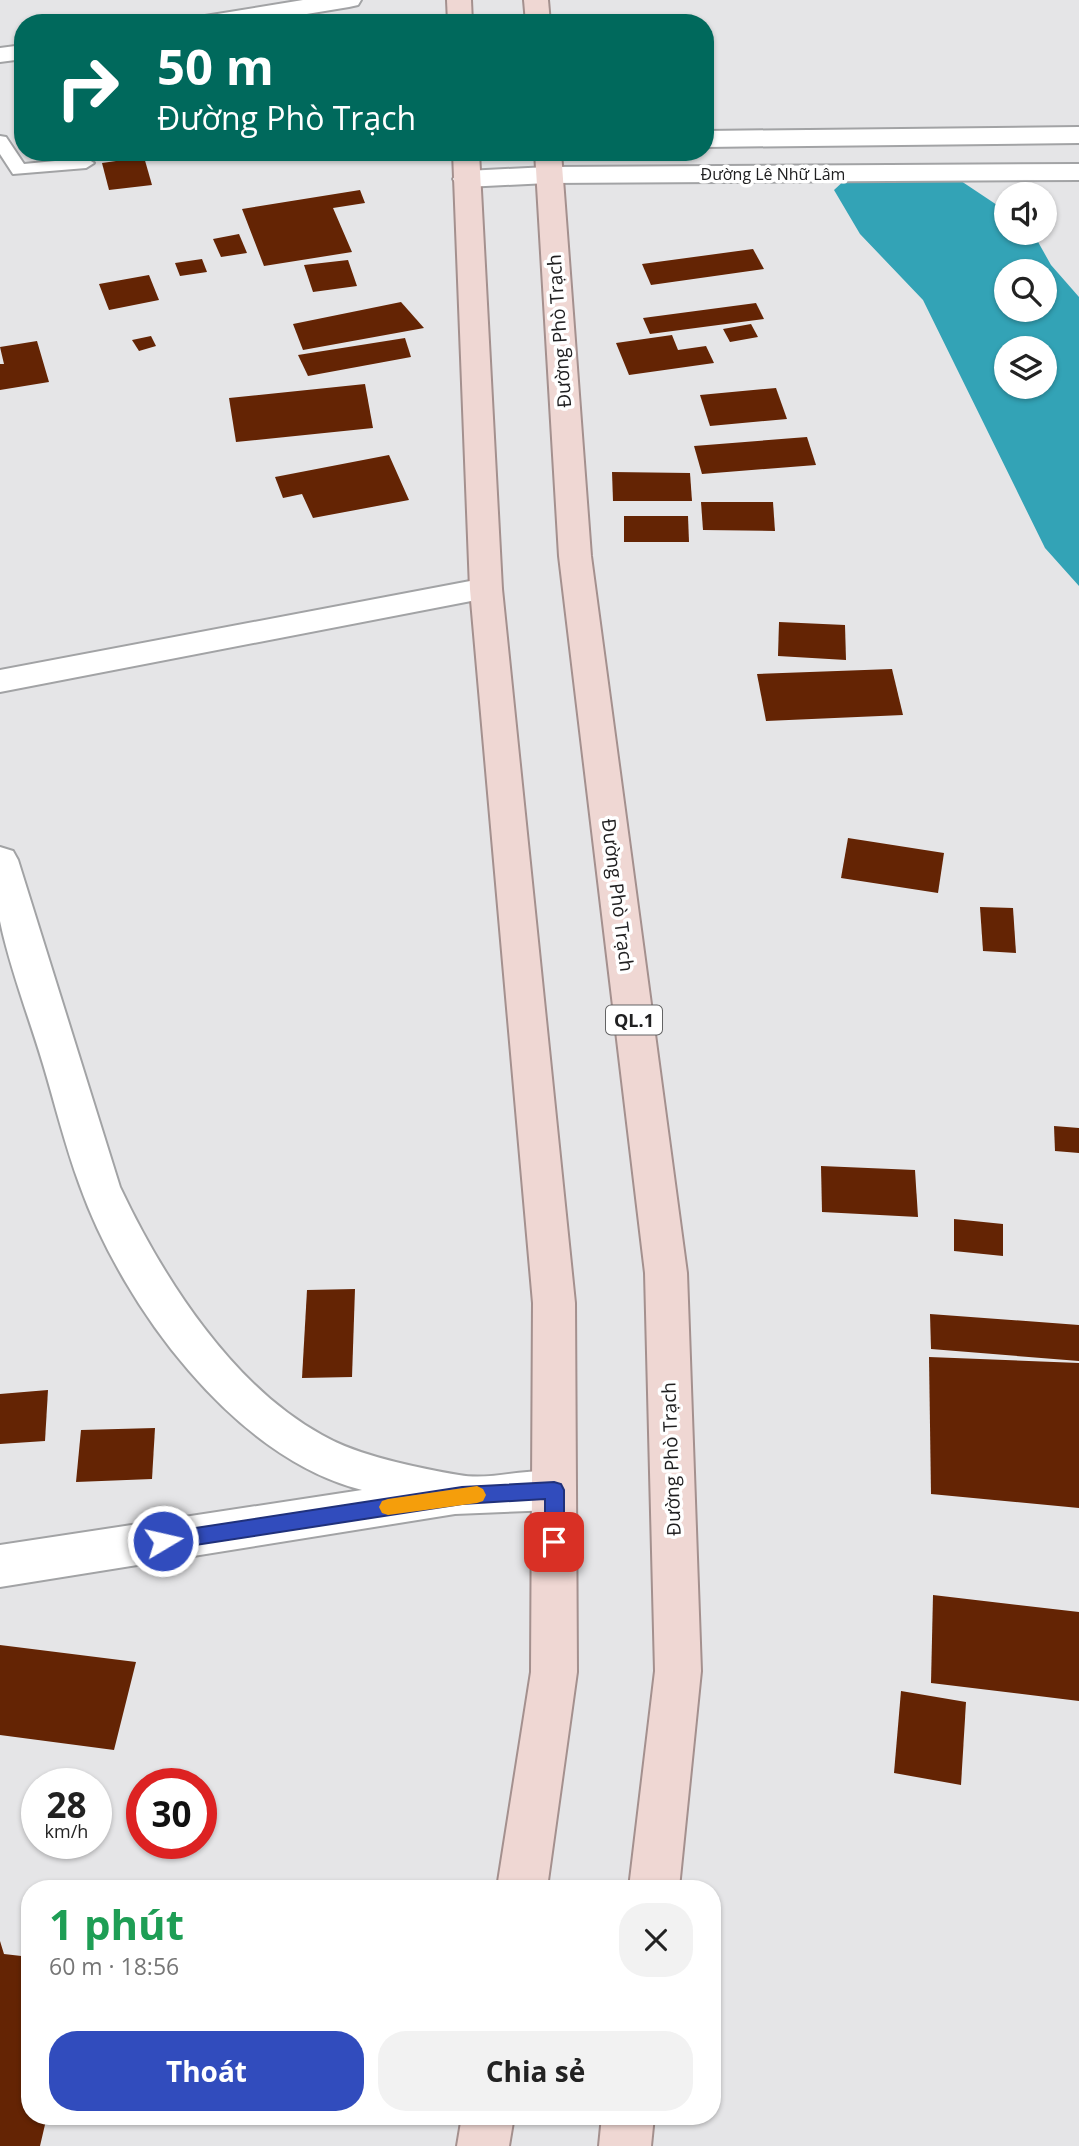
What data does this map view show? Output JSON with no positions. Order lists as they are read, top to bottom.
{
  "streets": {
    "highway": ["Đường Phò Trạch", "QL.1"],
    "street": ["Đường Lê Nhữ Lâm"]
  },
  "crossings": [
    ["Đường Lê Nhữ Lâm", "Đường Phò Trạch"]
  ],
  "page": {
    "turn": ["50 m", "Đường Phò Trạch"],
    "speed": "28 km/h",
    "limit": "30",
    "heading": ["1 phút", "60 m · 18:56"],
    "buttons": ["Thoát", "Chia sẻ"]
  }
}
